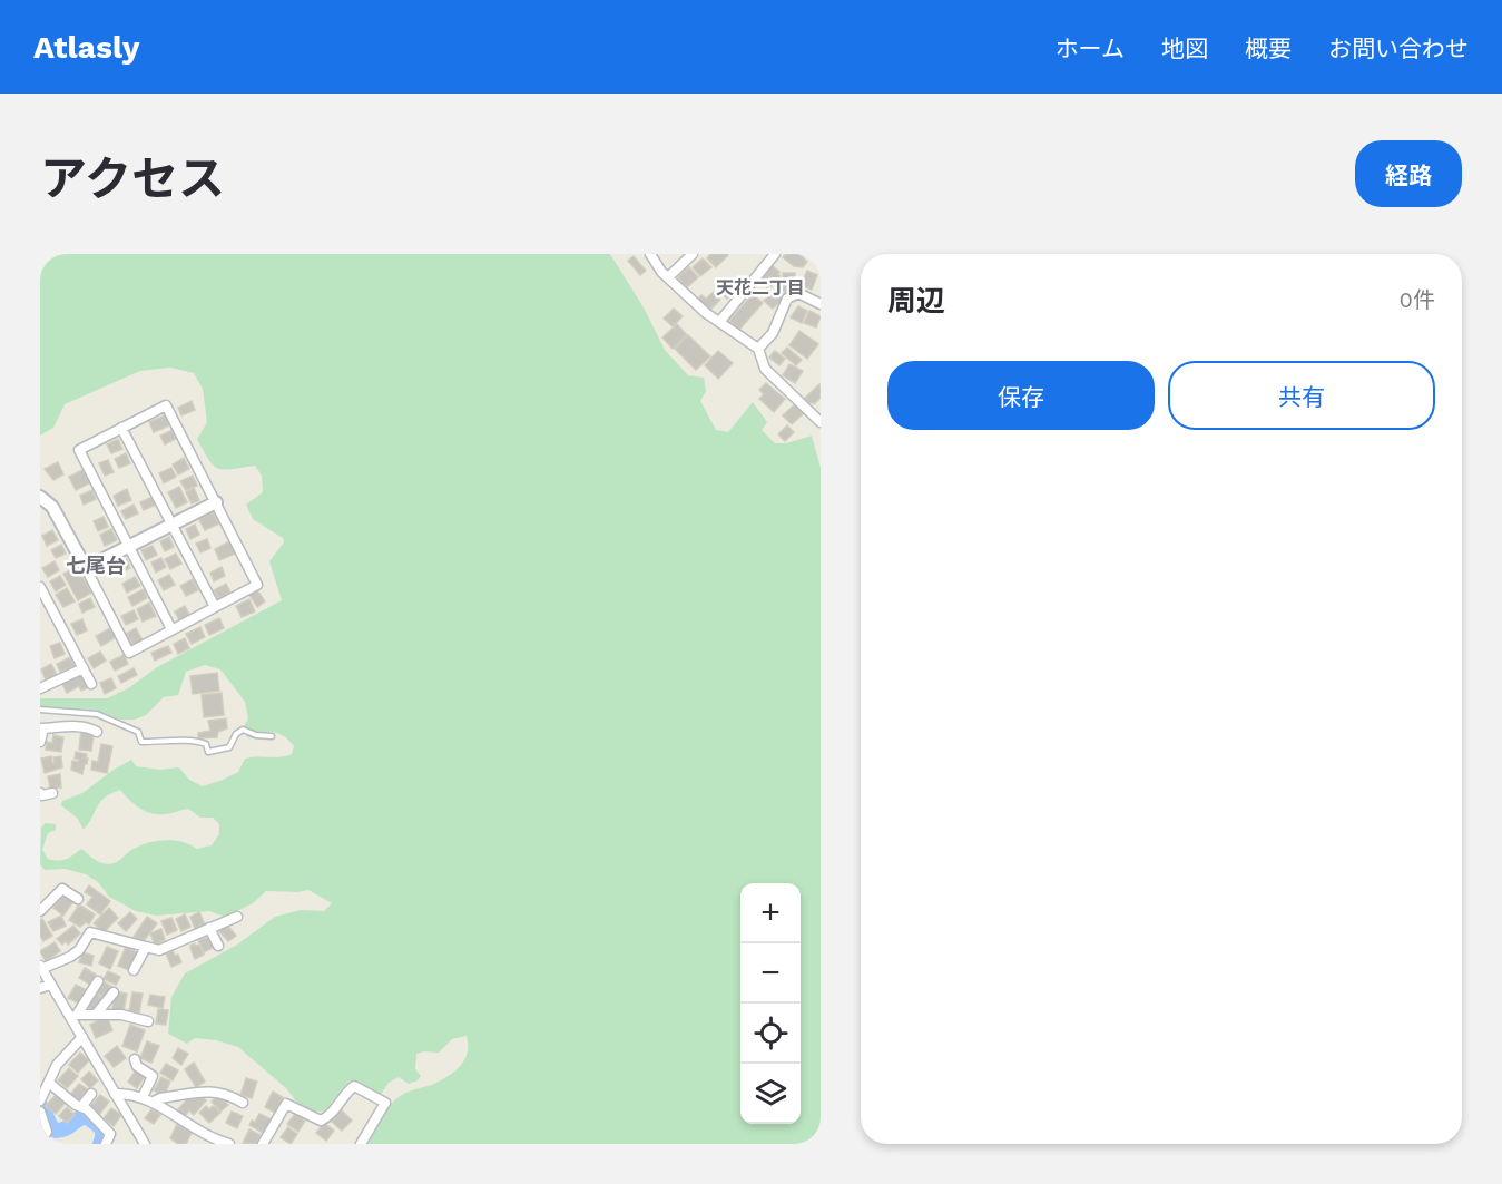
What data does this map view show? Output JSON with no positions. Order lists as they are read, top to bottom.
{
  "districts": ["天花二丁目", "七尾台"],
  "page": {
    "header": "Atlasly",
    "nav": [
      "ホーム",
      "地図",
      "概要",
      "お問い合わせ"
    ],
    "title": "アクセス",
    "buttons": [
      "経路",
      ["保存", "共有"]
    ],
    "heading": ["周辺", "0件"],
    "map_buttons": ["+", "−"]
  }
}
